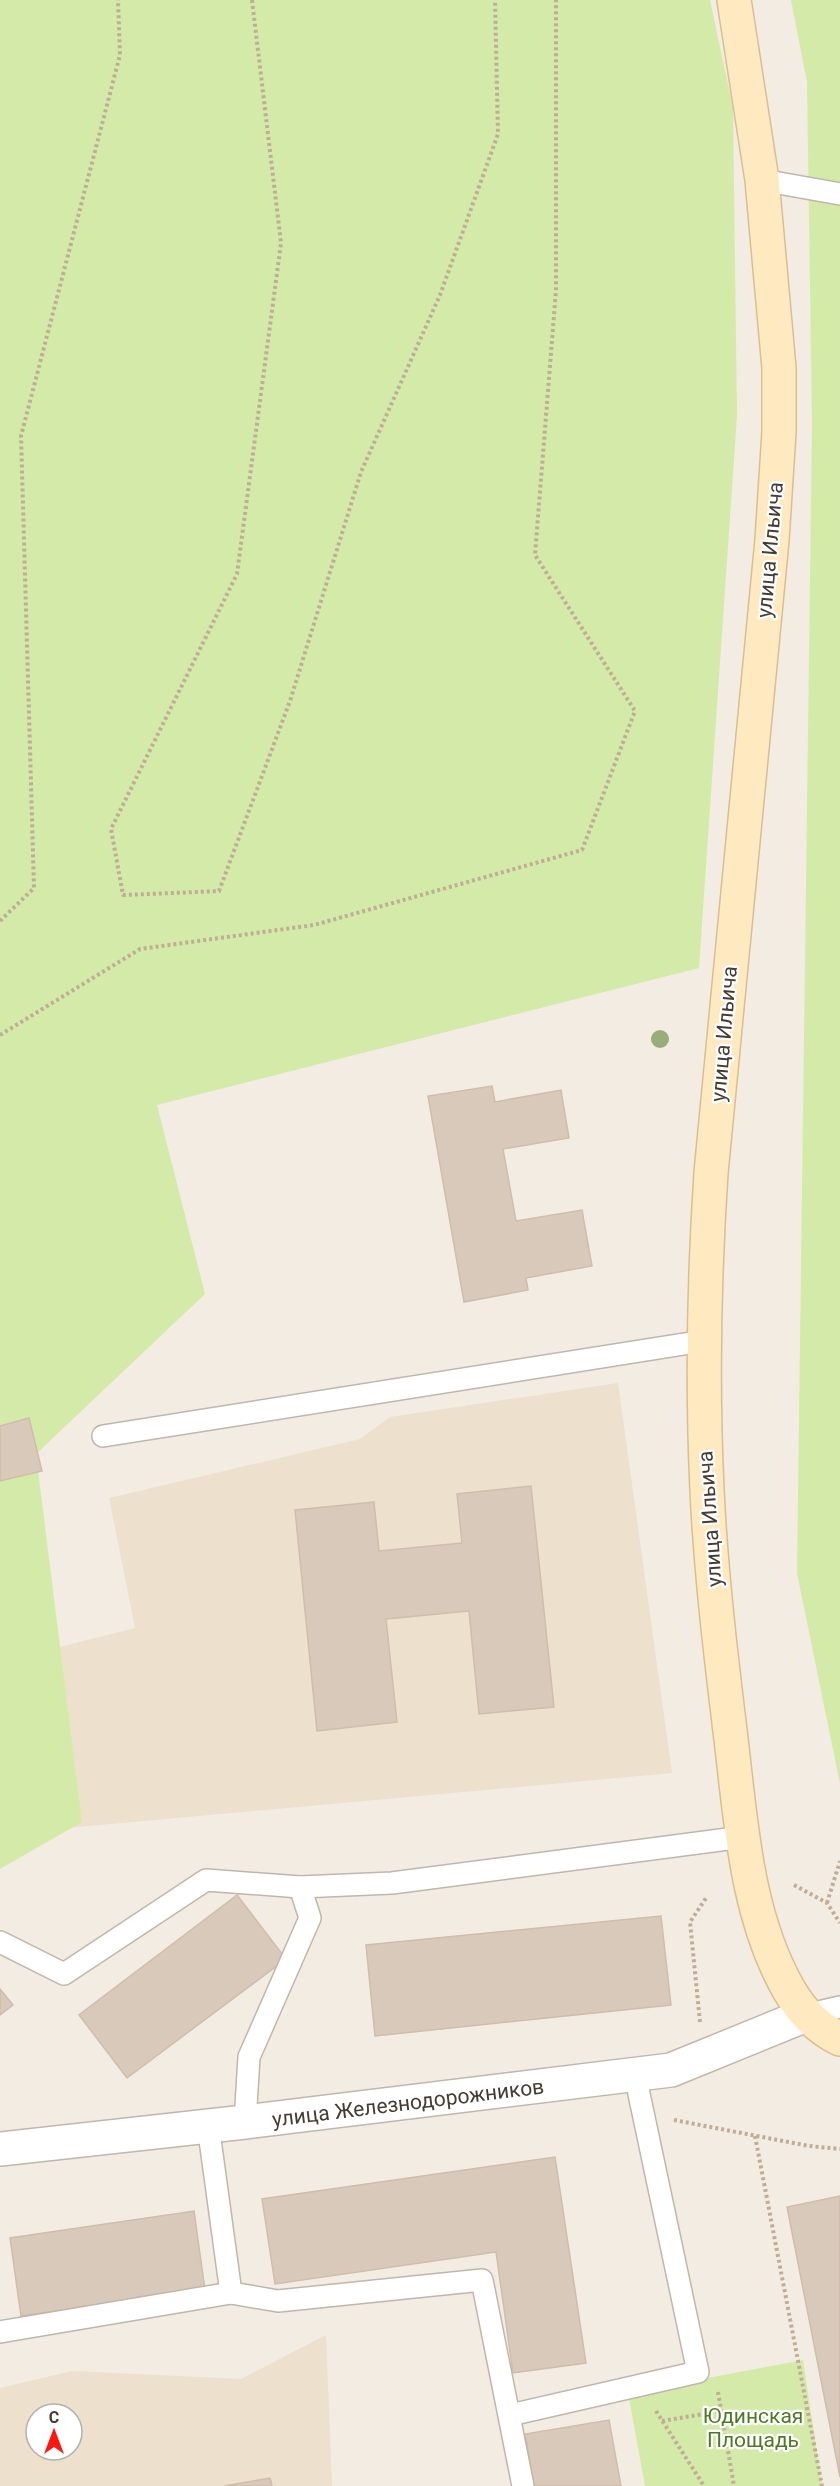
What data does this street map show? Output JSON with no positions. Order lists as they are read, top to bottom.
{
  "streets": {
    "main road": ["улица Ильича"],
    "street": ["улица Железнодорожников"]
  },
  "crossings": [
    ["улица Ильича", "улица Железнодорожников"]
  ],
  "parks": ["Юдинская Площадь"],
  "north": "top"
}
